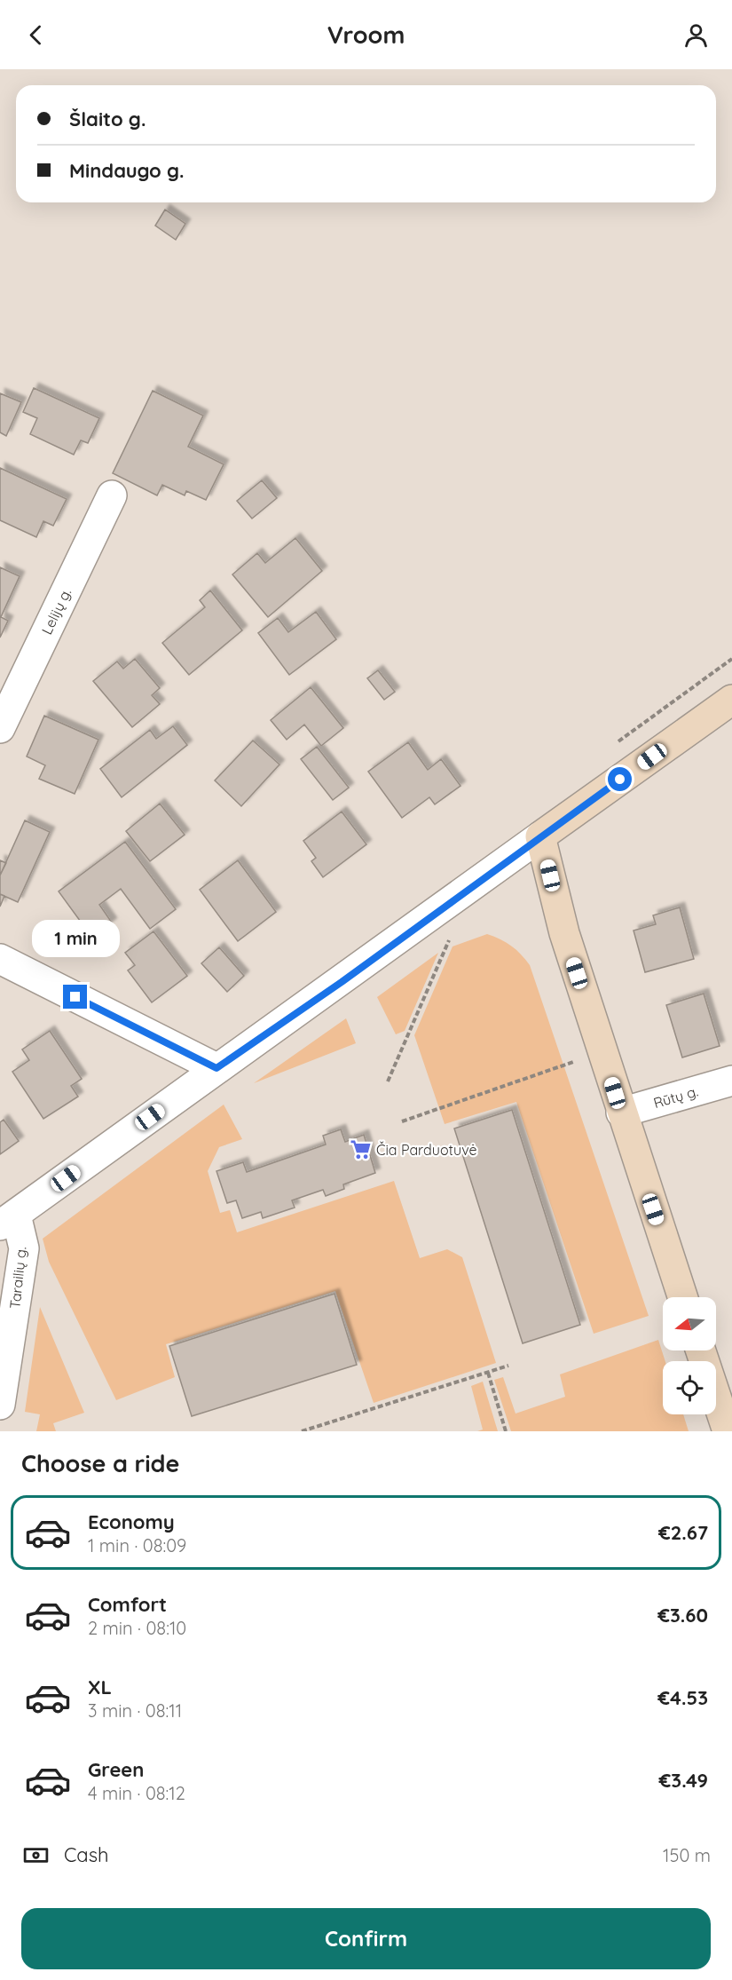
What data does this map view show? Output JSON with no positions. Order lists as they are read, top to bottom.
{
  "streets": {
    "street": ["Lelijų g.", "Rūtų g.", "Tarailių g."]
  },
  "places": {
    "supermarket": ["Čia Parduotuvė"]
  },
  "north": "left",
  "page": {
    "header": "Vroom",
    "banner": ["Šlaito g.", "Mindaugo g."],
    "bubble": "1 min",
    "heading": "Choose a ride",
    "list": [
      {
        "name": "Economy",
        "note": "1 min · 08:09",
        "value": "€2.67"
      },
      {
        "name": "Comfort",
        "note": "2 min · 08:10",
        "value": "€3.60"
      },
      {
        "name": "XL",
        "note": "3 min · 08:11",
        "value": "€4.53"
      },
      {
        "name": "Green",
        "note": "4 min · 08:12",
        "value": "€3.49"
      }
    ],
    "pay": ["Cash", "150 m"],
    "buttons": "Confirm"
  }
}
